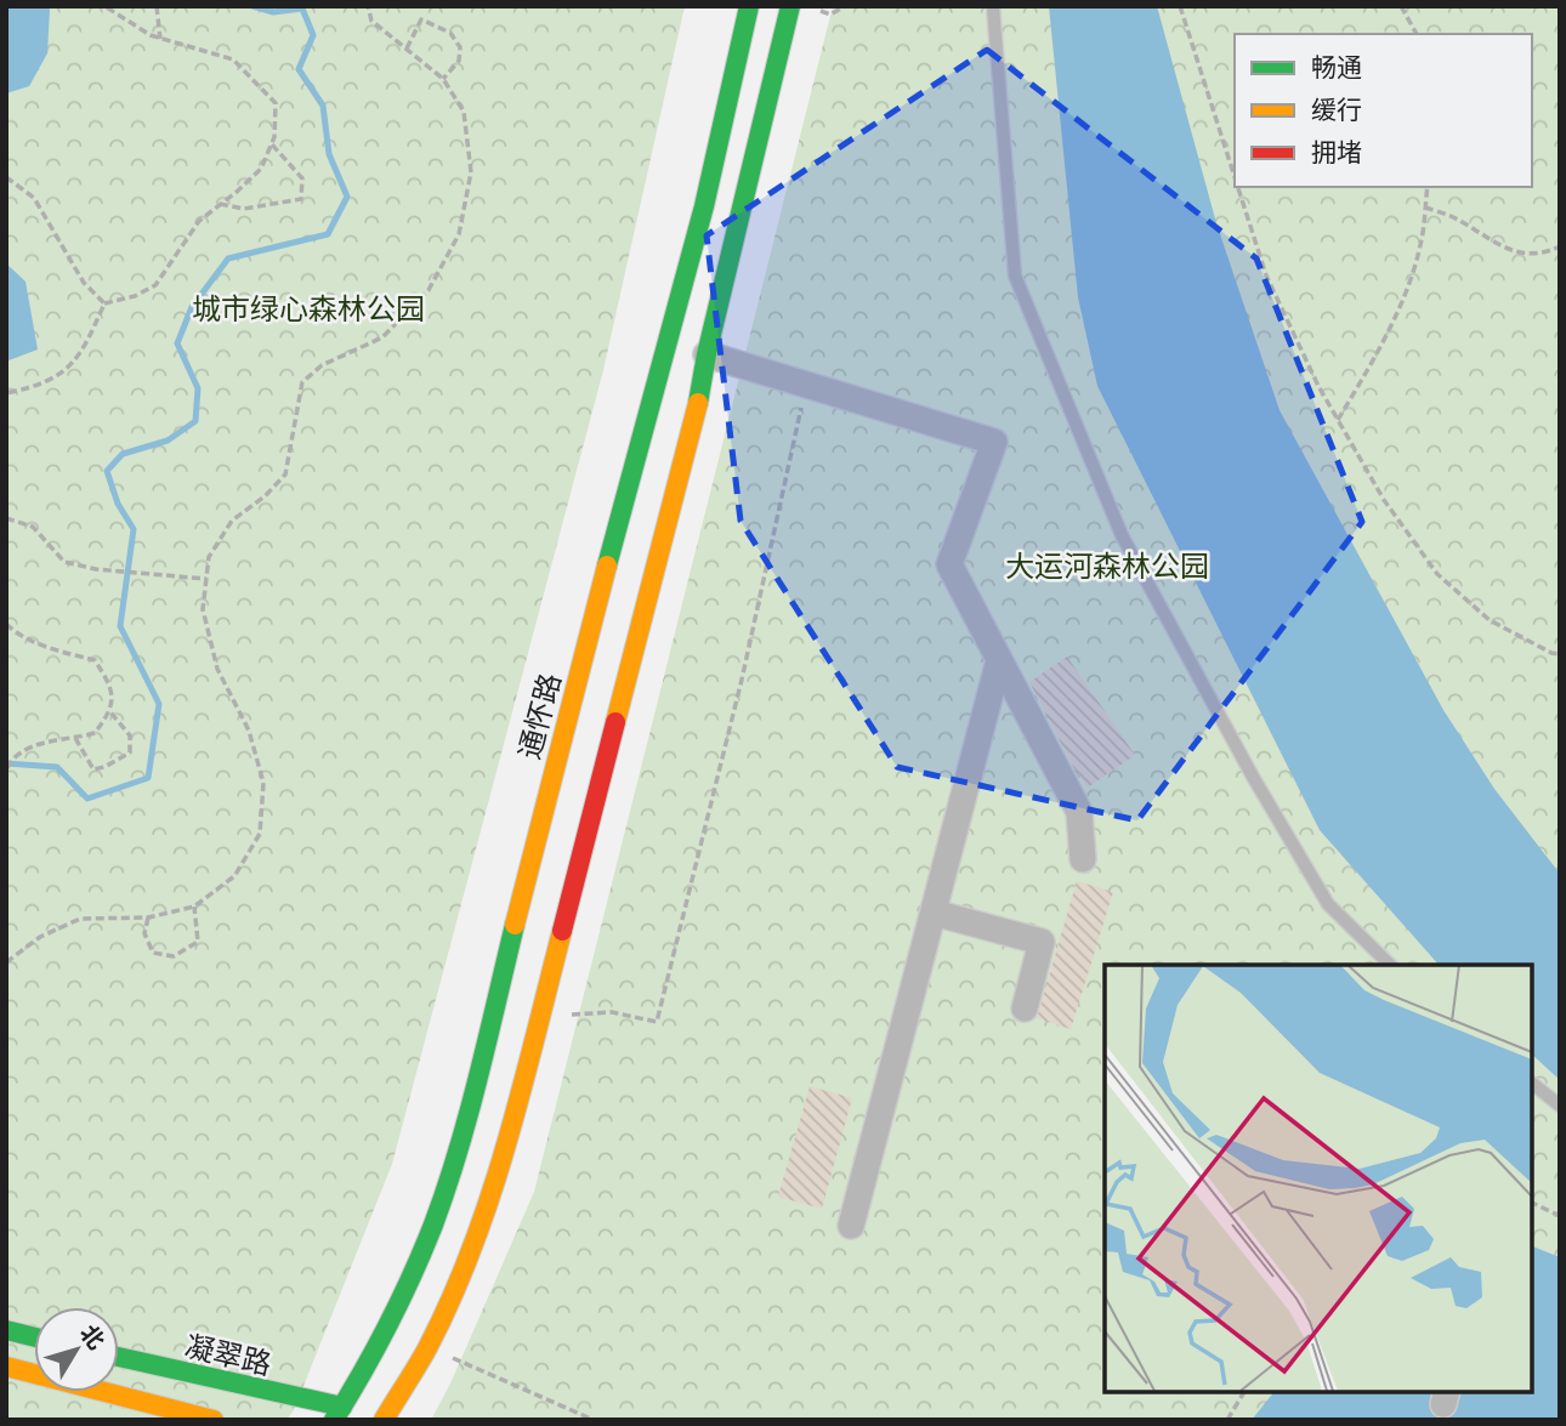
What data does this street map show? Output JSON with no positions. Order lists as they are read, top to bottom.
{
  "streets": {
    "main road": ["通怀路", "凝翠路"]
  },
  "crossings": [
    ["通怀路", "凝翠路"]
  ],
  "parks": ["城市绿心森林公园", "大运河森林公园"],
  "legend": ["畅通", "缓行", "拥堵"],
  "north": "top right"
}
